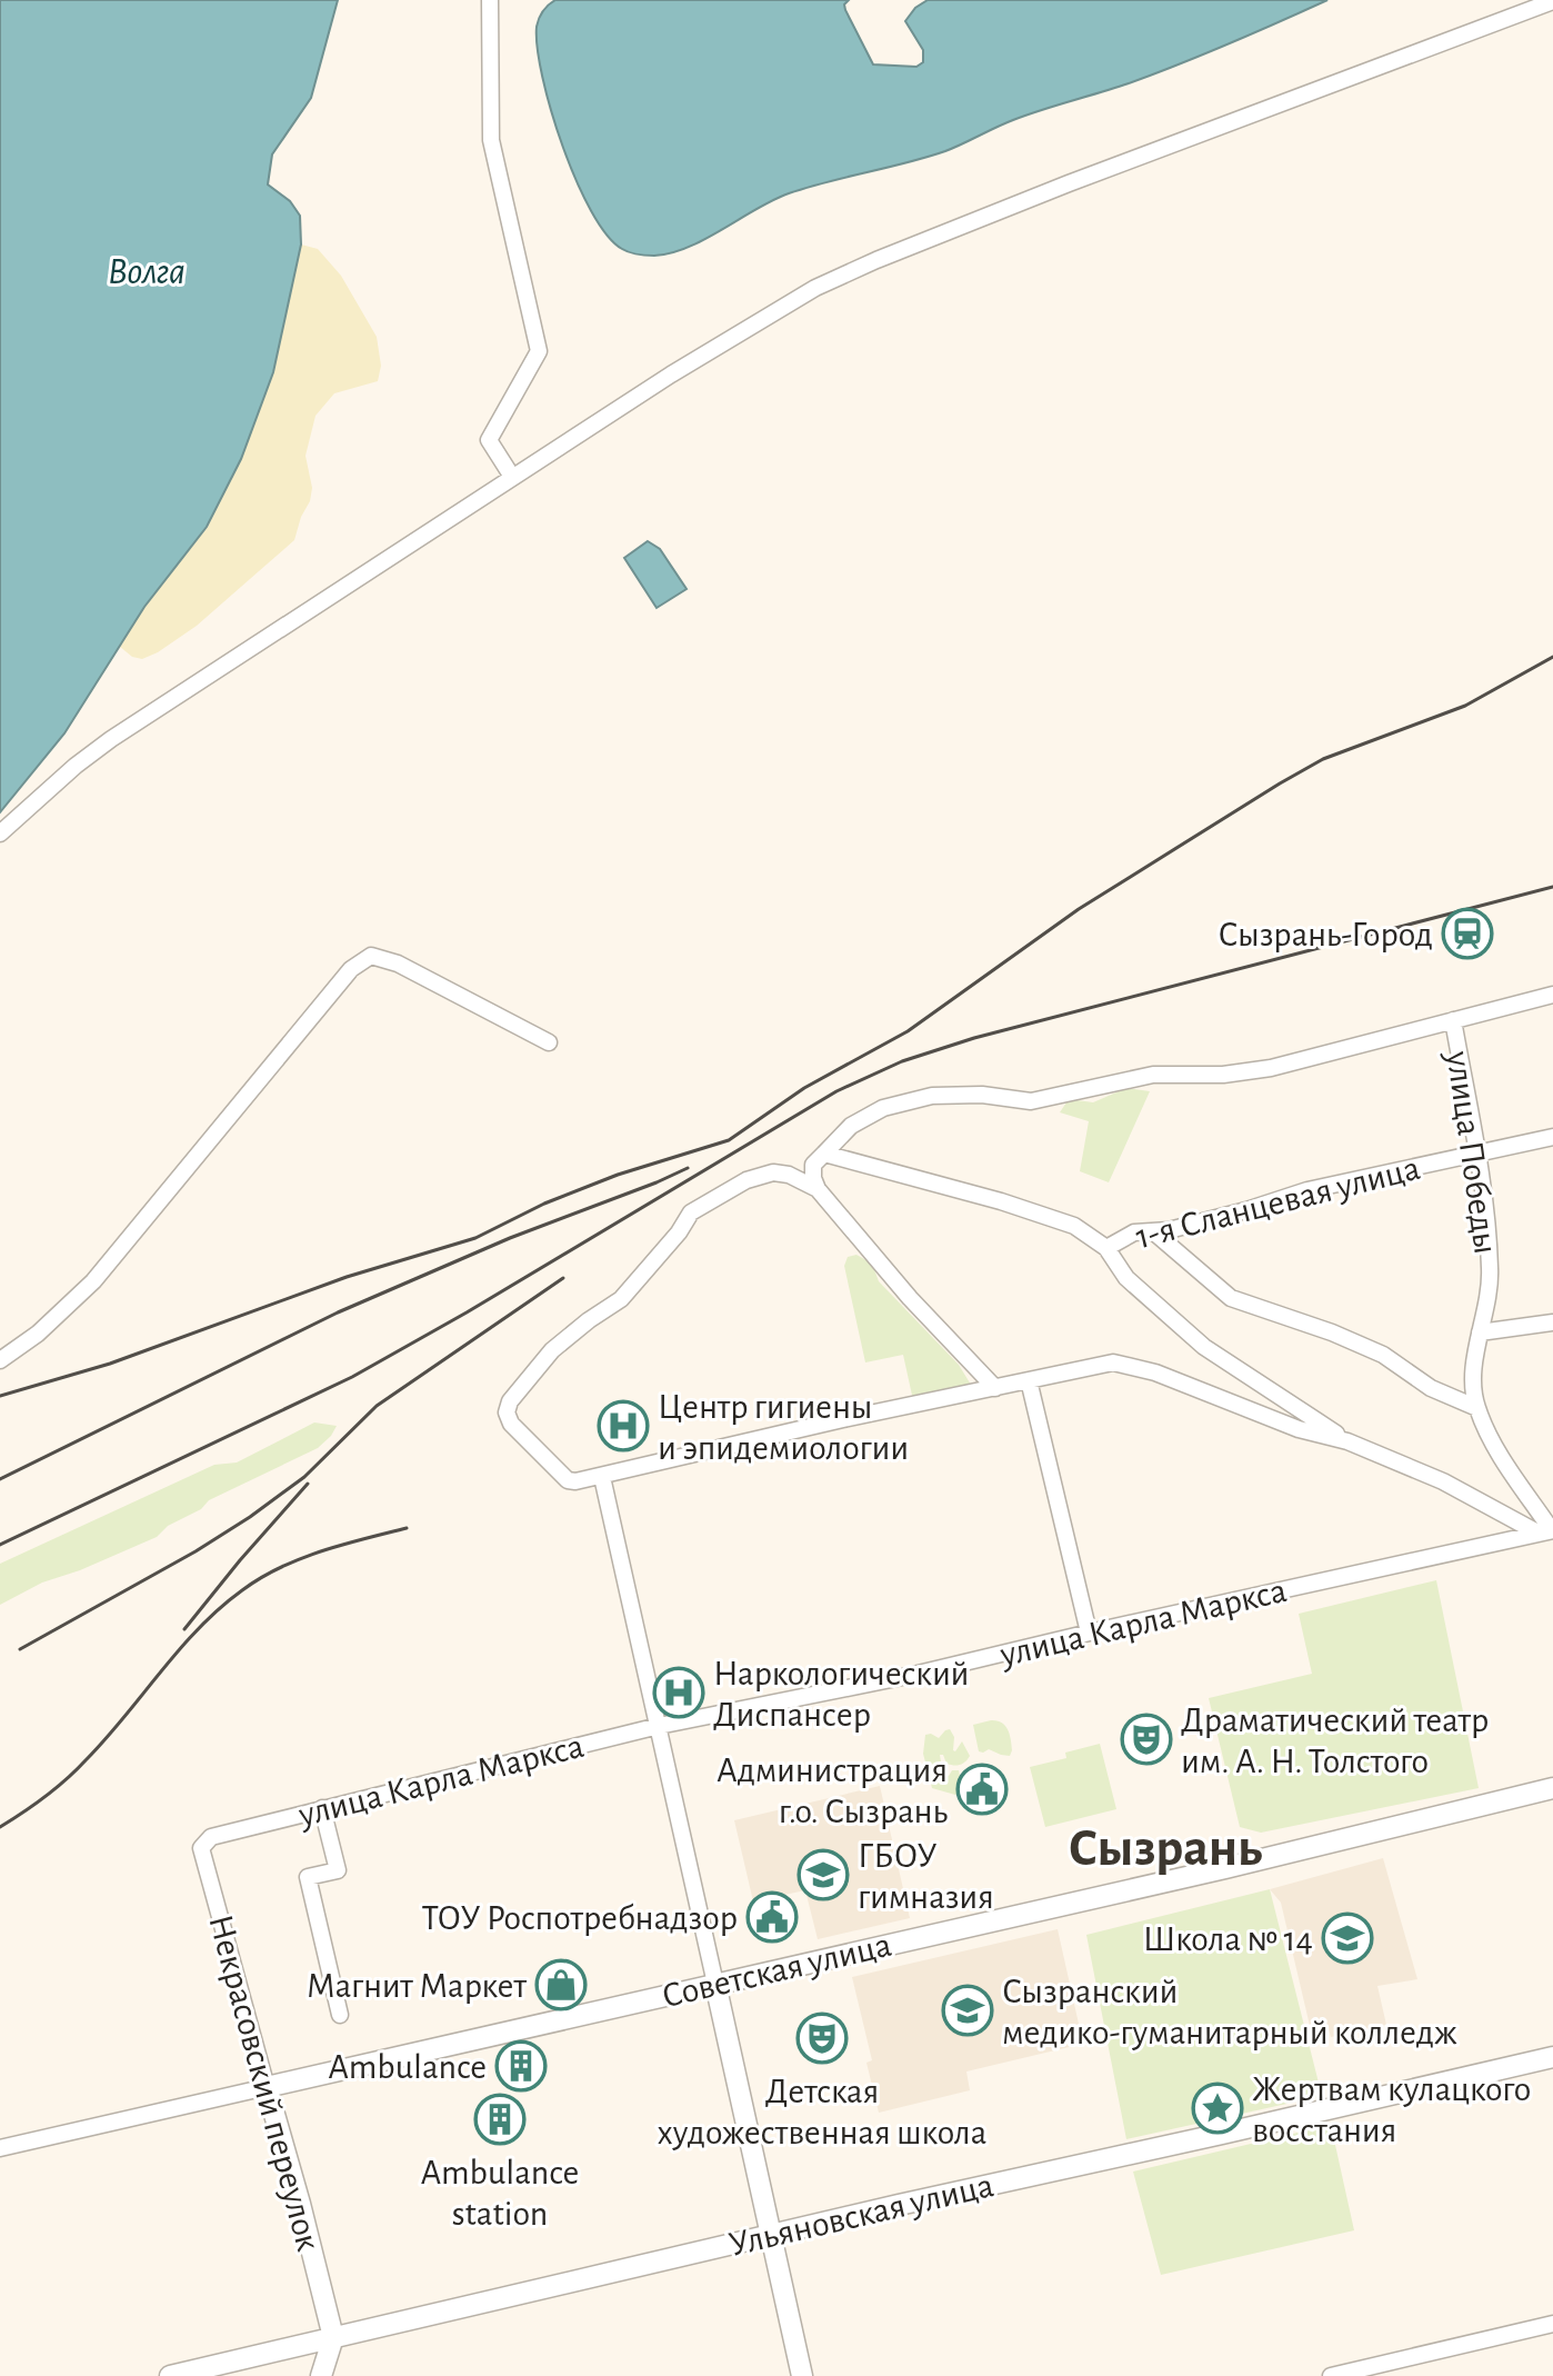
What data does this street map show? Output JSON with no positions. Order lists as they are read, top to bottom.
{
  "streets": {
    "main road": ["Советская улица", "Некрасовский переулок", "Ульяновская улица"],
    "street": ["улица Победы", "1-я Сланцевая улица", "улица Карла Маркса"]
  },
  "crossings": [
    ["улица Победы", "1-я Сланцевая улица"],
    ["улица Победы", "улица Карла Маркса"],
    ["улица Карла Маркса", "Некрасовский переулок"],
    ["Советская улица", "Некрасовский переулок"],
    ["Некрасовский переулок", "Ульяновская улица"]
  ],
  "districts": ["Сызрань"],
  "water": ["Волга"],
  "places": {
    "station": ["Сызрань-Город"],
    "hospital": ["Центр гигиены и эпидемиологии", "Наркологический Диспансер"],
    "theatre": ["Драматический театр им. А. Н. Толстого", "Детская художественная школа"],
    "public building": ["Администрация г.о. Сызрань", "ТОУ Роспотребнадзор"],
    "school or university": ["ГБОУ гимназия", "Школа № 14", "Сызранский медико-гуманитарный колледж"],
    "shop": ["Магнит Маркет"],
    "building": ["Ambulance", "Ambulance station"],
    "place": ["Жертвам кулацкого восстания"]
  }
}
